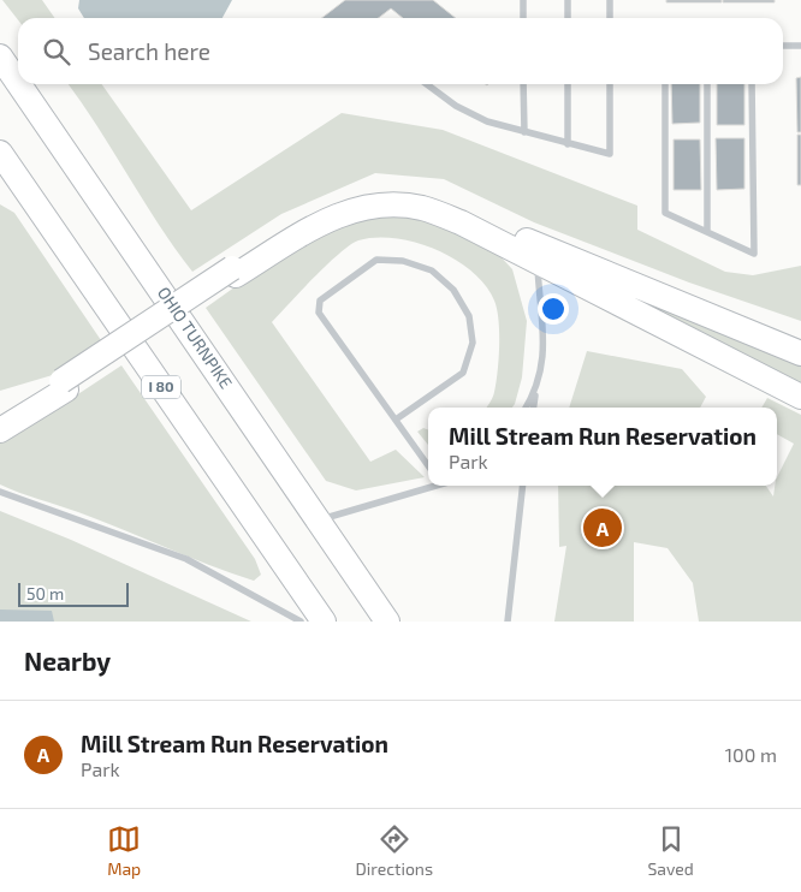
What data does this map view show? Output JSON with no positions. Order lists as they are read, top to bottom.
{
  "streets": {
    "highway": ["OHIO TURNPIKE", "I 80"]
  },
  "scale_bar": "50 m",
  "page": {
    "search": "Search here",
    "popup": ["Mill Stream Run Reservation", "Park"],
    "pins": "A",
    "scale": "50 m",
    "heading": "Nearby",
    "list": [
      {
        "mark": "A",
        "name": "Mill Stream Run Reservation",
        "note": "Park",
        "value": "100 m"
      }
    ],
    "nav": ["Map", "Directions", "Saved"]
  }
}
